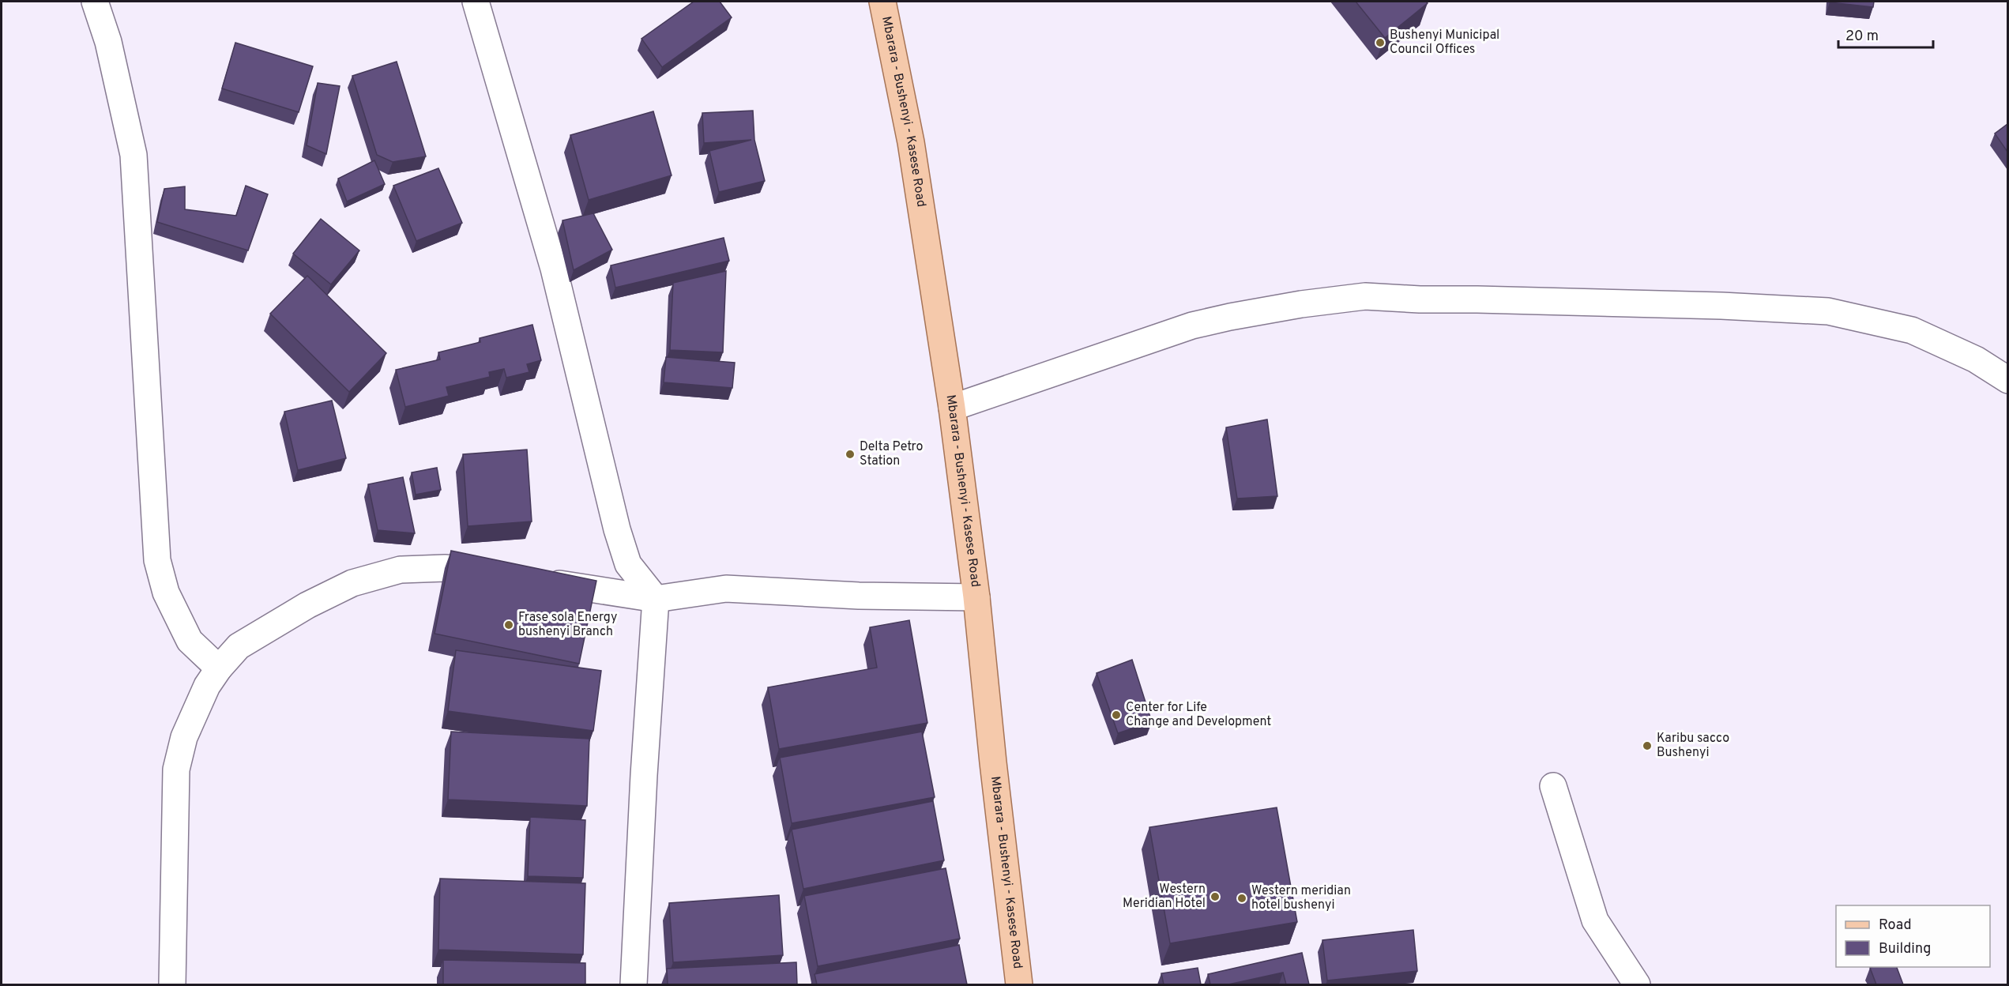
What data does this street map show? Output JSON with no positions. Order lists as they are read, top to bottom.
{
  "streets": {
    "main road": ["Mbarara - Bushenyi - Kasese Road"]
  },
  "places": [
    "Bushenyi Municipal Council Offices",
    "Delta Petro Station",
    "Frase sola Energy bushenyi Branch",
    "Center for Life Change and Development",
    "Karibu sacco Bushenyi",
    "Western Meridian Hotel",
    "Western meridian hotel bushenyi"
  ],
  "legend": ["Road", "Building"],
  "scale_bar": "20 m"
}
